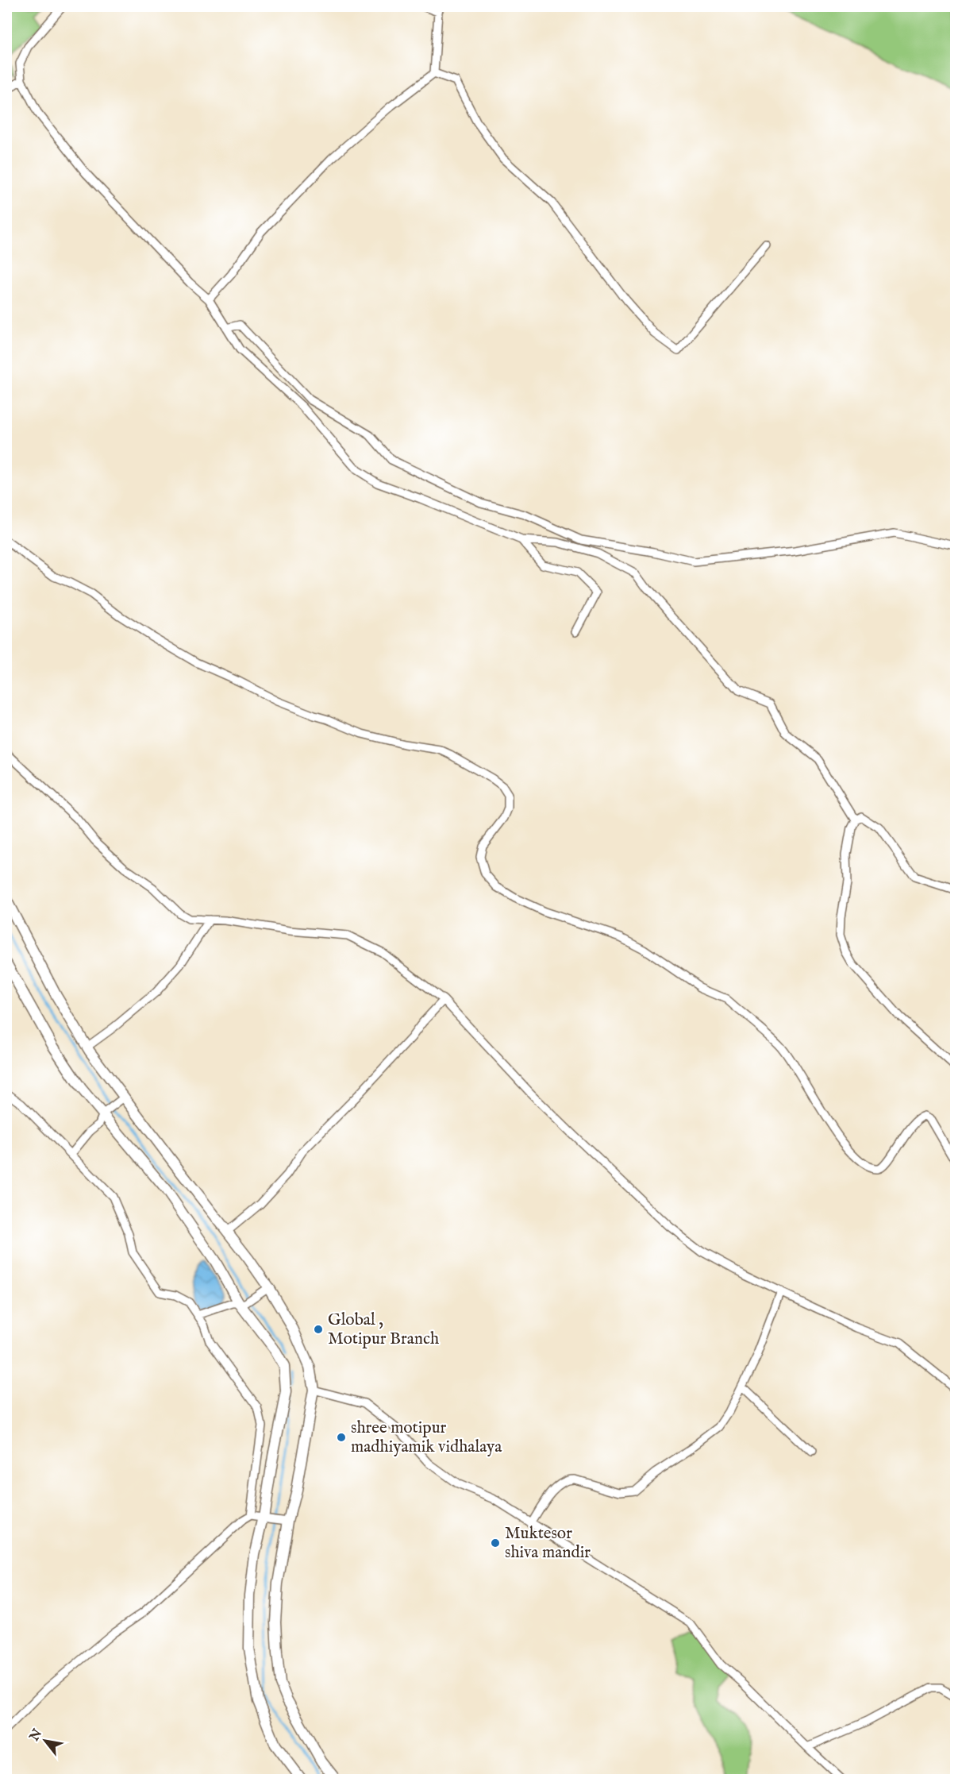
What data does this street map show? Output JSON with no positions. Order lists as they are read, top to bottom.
{
  "places": ["Global , Motipur Branch", "shree motipur madhiyamik vidhalaya", "Muktesor shiva mandir"],
  "north": "top left"
}
